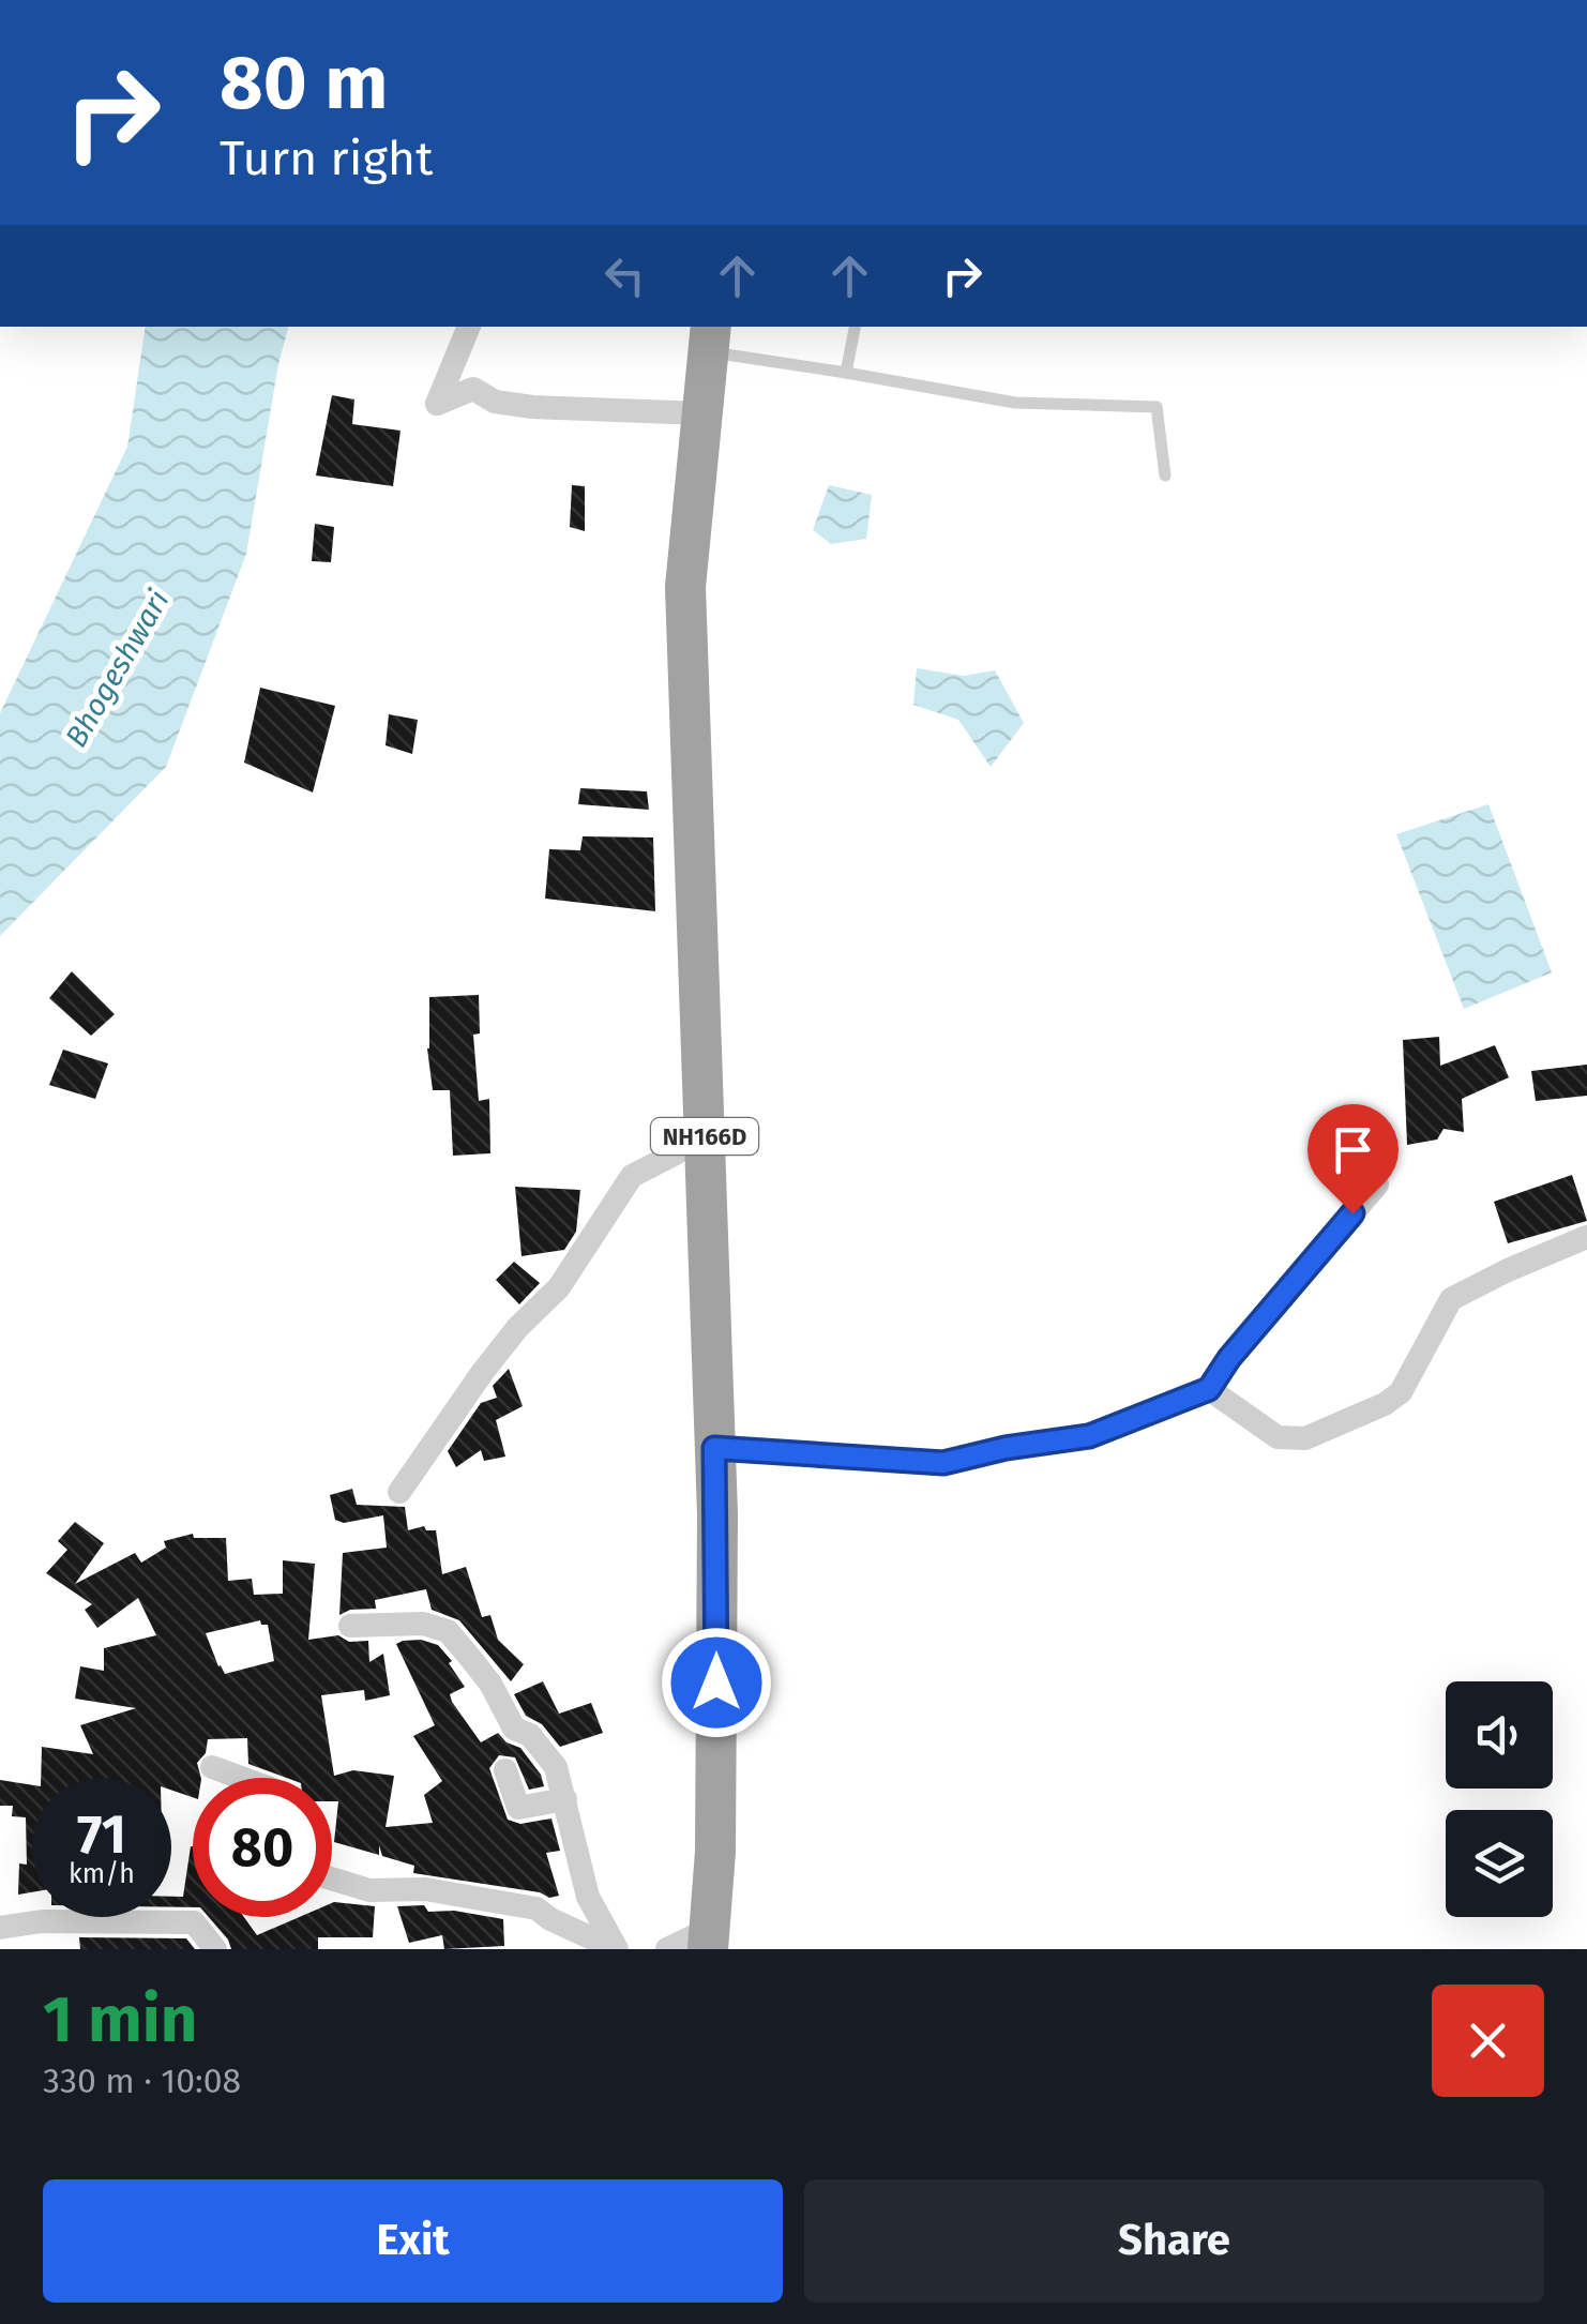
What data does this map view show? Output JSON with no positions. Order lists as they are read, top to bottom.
{
  "streets": {
    "highway": ["NH166D"]
  },
  "water": ["Bhogeshwari"],
  "page": {
    "turn": ["80 m", "Turn right"],
    "speed": "71 km/h",
    "limit": "80",
    "heading": ["1 min", "330 m · 10:08"],
    "buttons": ["Exit", "Share"]
  }
}
